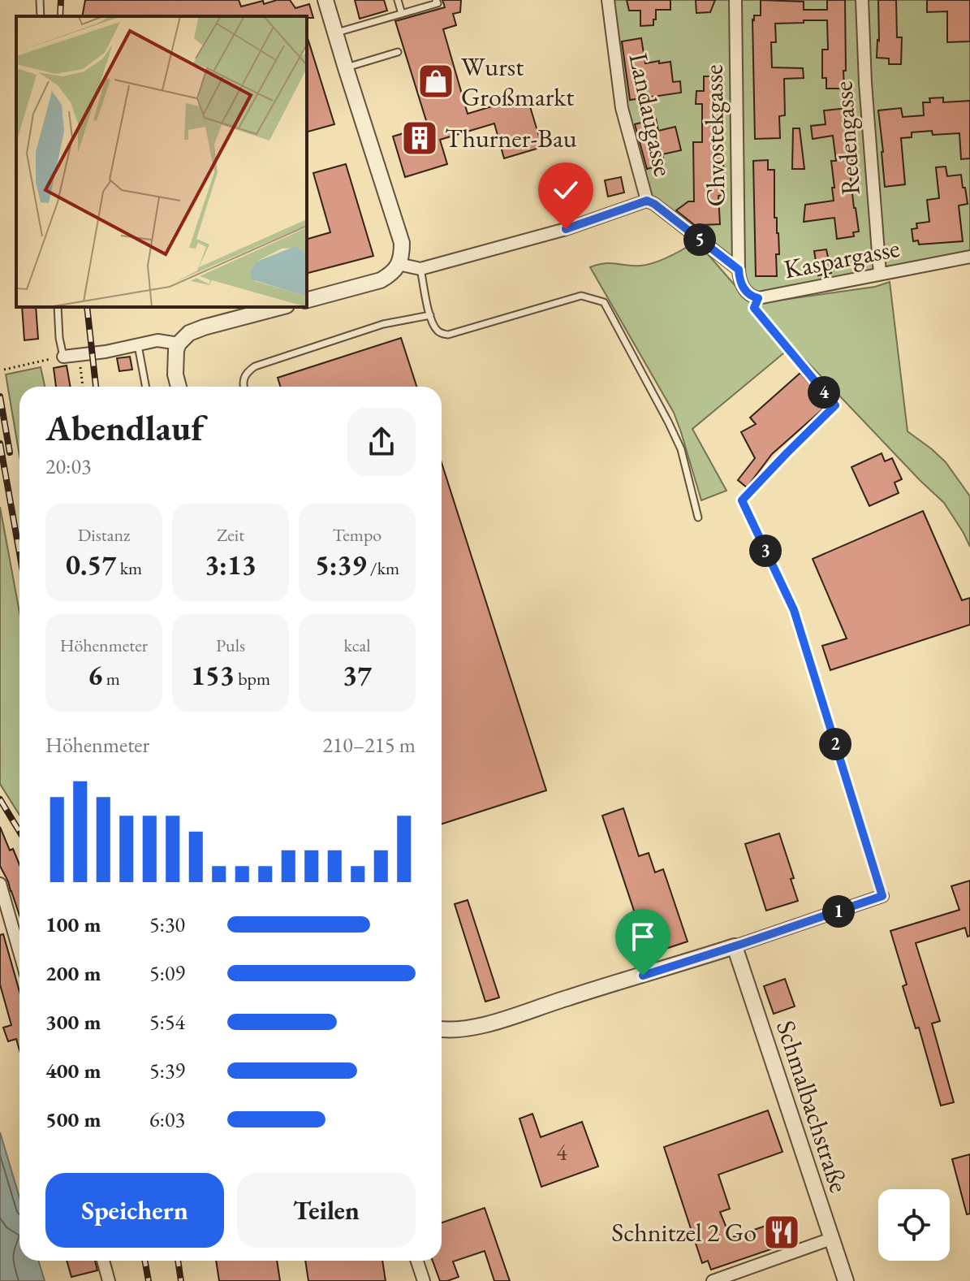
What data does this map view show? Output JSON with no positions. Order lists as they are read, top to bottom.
{
  "streets": {
    "street": [
      "Landaugasse",
      "Chvostekgasse",
      "Redengasse",
      "Kaspargasse",
      "Schmalbachstraße"
    ]
  },
  "crossings": [
    ["Landaugasse", "Chvostekgasse"],
    ["Landaugasse", "Kaspargasse"],
    ["Chvostekgasse", "Kaspargasse"],
    ["Redengasse", "Kaspargasse"]
  ],
  "places": {
    "shop": ["Wurst Großmarkt"],
    "building": ["Thurner-Bau"],
    "restaurant": ["Schnitzel 2 Go"]
  },
  "house_numbers": ["4"],
  "page": {
    "pins": [
      "5",
      "4",
      "3",
      "2",
      "1"
    ],
    "heading": ["Abendlauf", "20:03"],
    "stats": [
      ["Distanz", "0.57 km"],
      ["Zeit", "3:13"],
      ["Tempo", "5:39 /km"],
      ["Höhenmeter", "6 m"],
      ["Puls", "153 bpm"],
      ["kcal", "37"]
    ],
    "chart": ["Höhenmeter", "210–215 m"],
    "list": [
      {
        "name": "100 m",
        "note": "5:30"
      },
      {
        "name": "200 m",
        "note": "5:09"
      },
      {
        "name": "300 m",
        "note": "5:54"
      },
      {
        "name": "400 m",
        "note": "5:39"
      },
      {
        "name": "500 m",
        "note": "6:03"
      }
    ],
    "buttons": ["Speichern", "Teilen"]
  }
}
